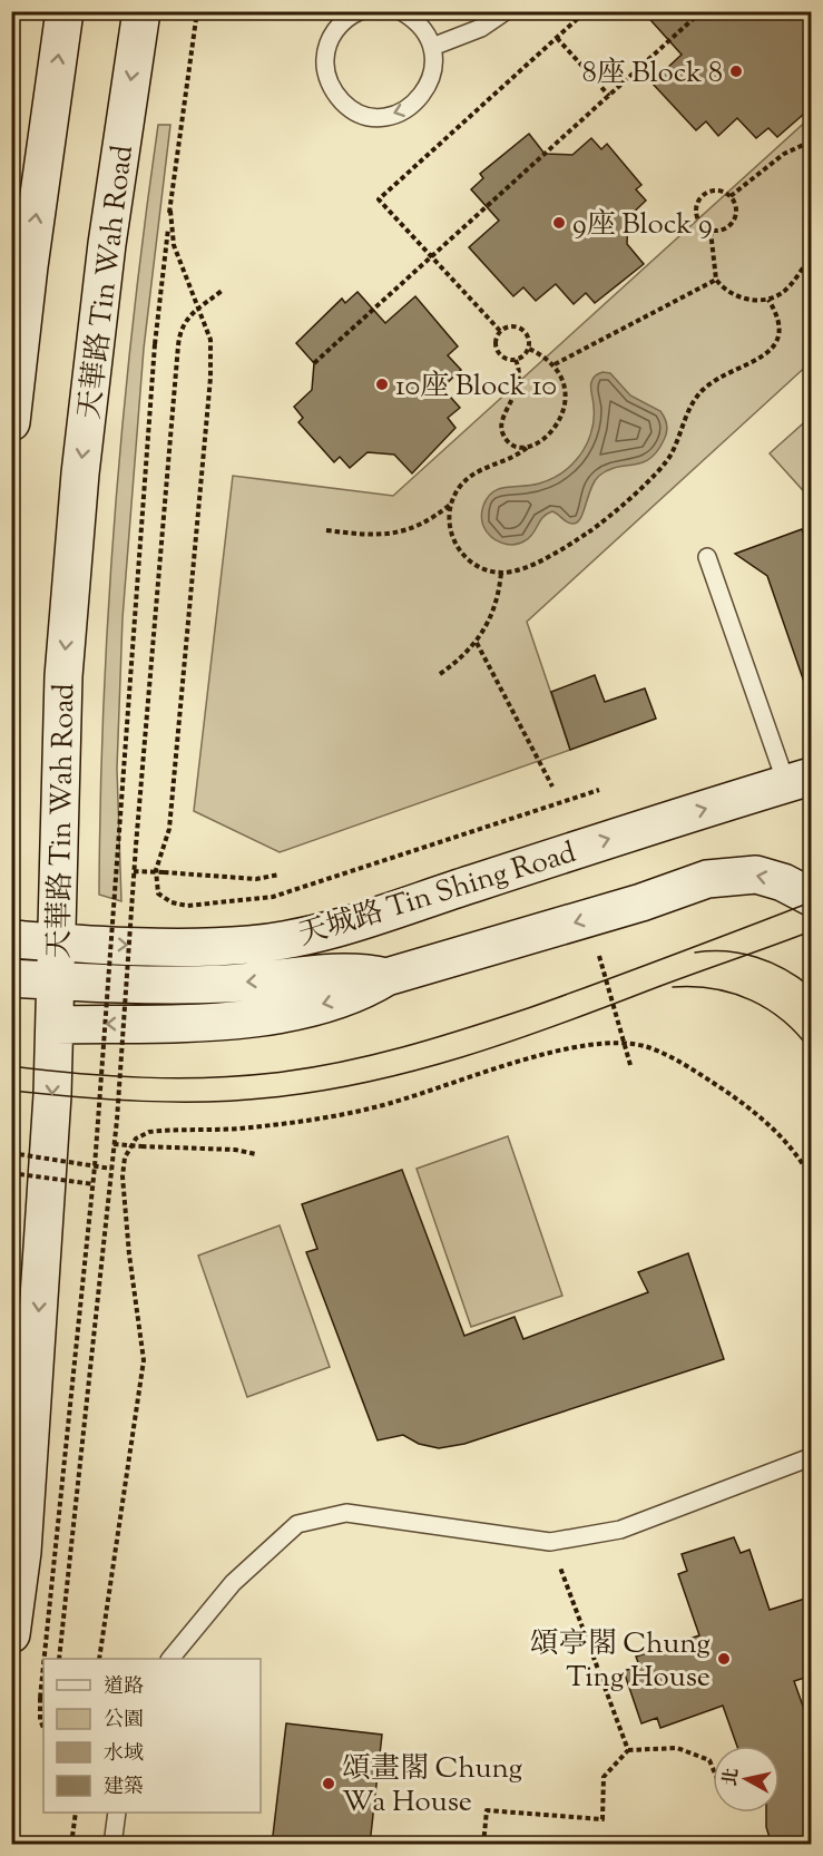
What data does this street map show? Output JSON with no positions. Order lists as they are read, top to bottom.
{
  "streets": {
    "main road": ["天華路 Tin Wah Road", "天城路 Tin Shing Road"]
  },
  "crossings": [
    ["天華路 Tin Wah Road", "天城路 Tin Shing Road"]
  ],
  "one_way": ["天華路 Tin Wah Road"],
  "places": [
    "8座 Block 8",
    "9座 Block 9",
    "10座 Block 10",
    "頌亭閣 Chung Ting House",
    "頌畫閣 Chung Wa House"
  ],
  "legend": [
    "道路",
    "公園",
    "水域",
    "建築"
  ],
  "north": "left"
}
